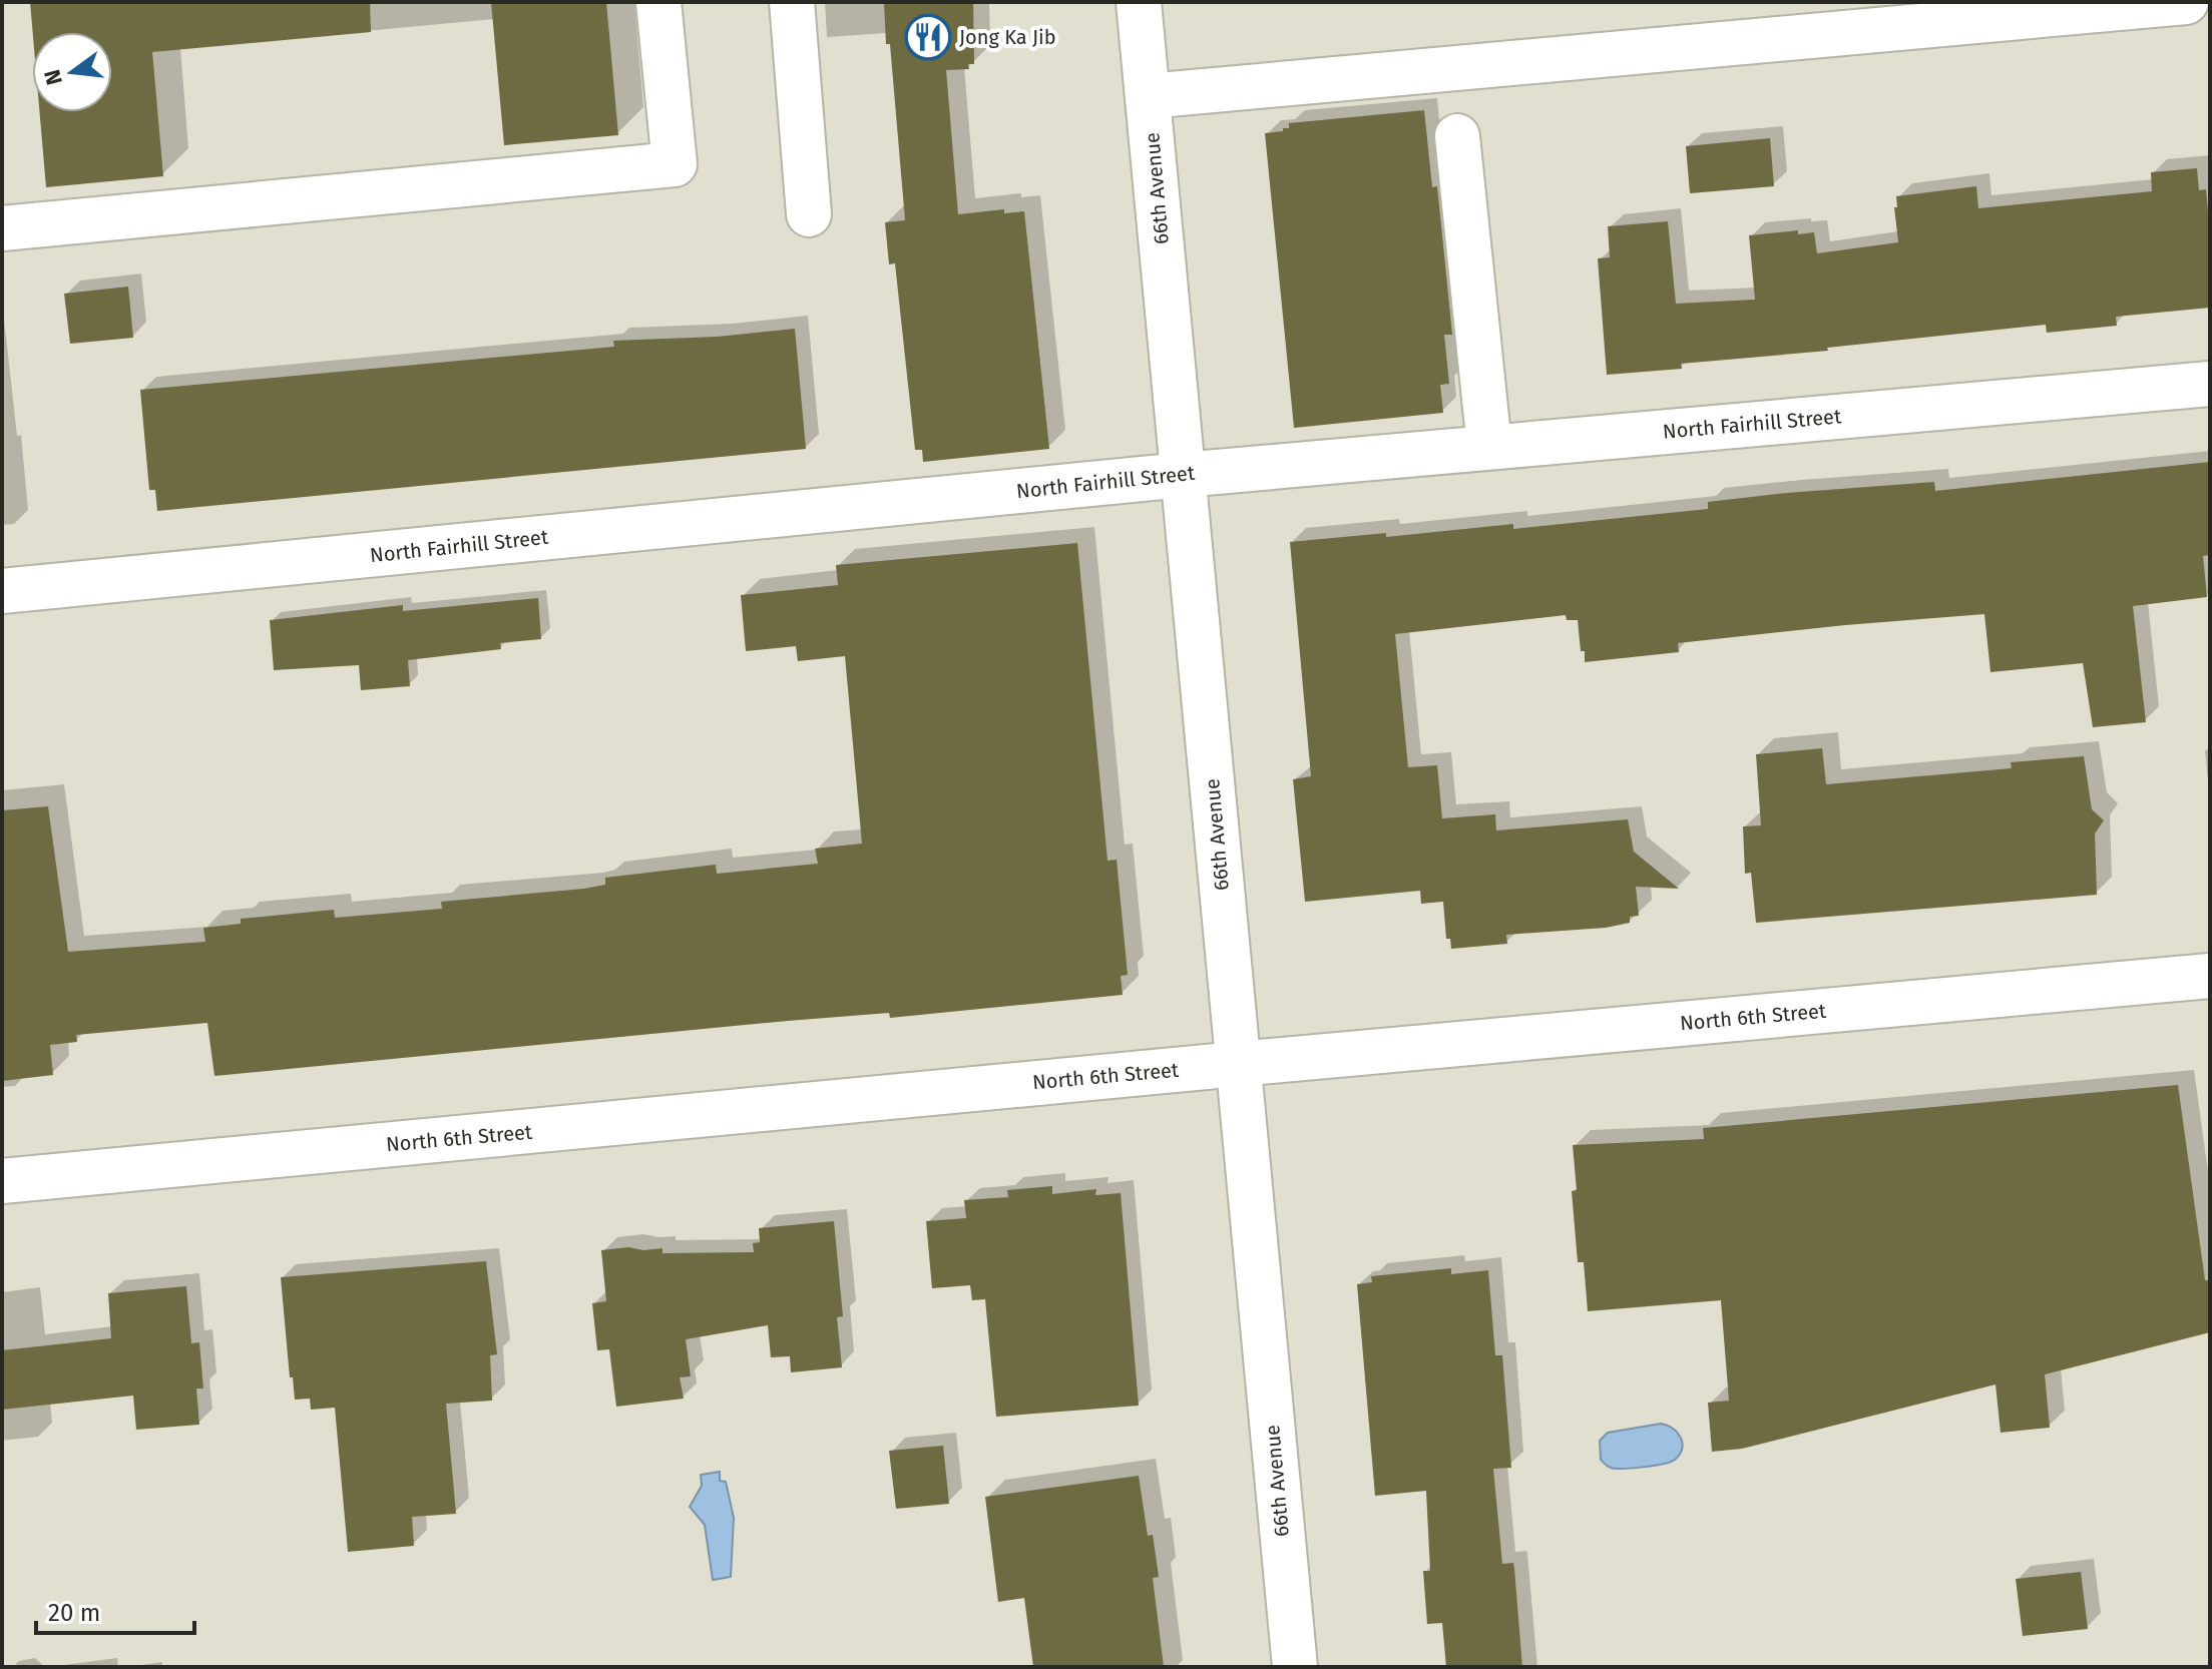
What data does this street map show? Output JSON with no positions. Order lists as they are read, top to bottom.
{
  "streets": {
    "street": ["66th Avenue", "North Fairhill Street", "North 6th Street"]
  },
  "crossings": [
    ["66th Avenue", "North Fairhill Street"],
    ["66th Avenue", "North 6th Street"]
  ],
  "places": {
    "restaurant": ["Jong Ka Jib"]
  },
  "scale_bar": "20 m",
  "north": "left"
}
